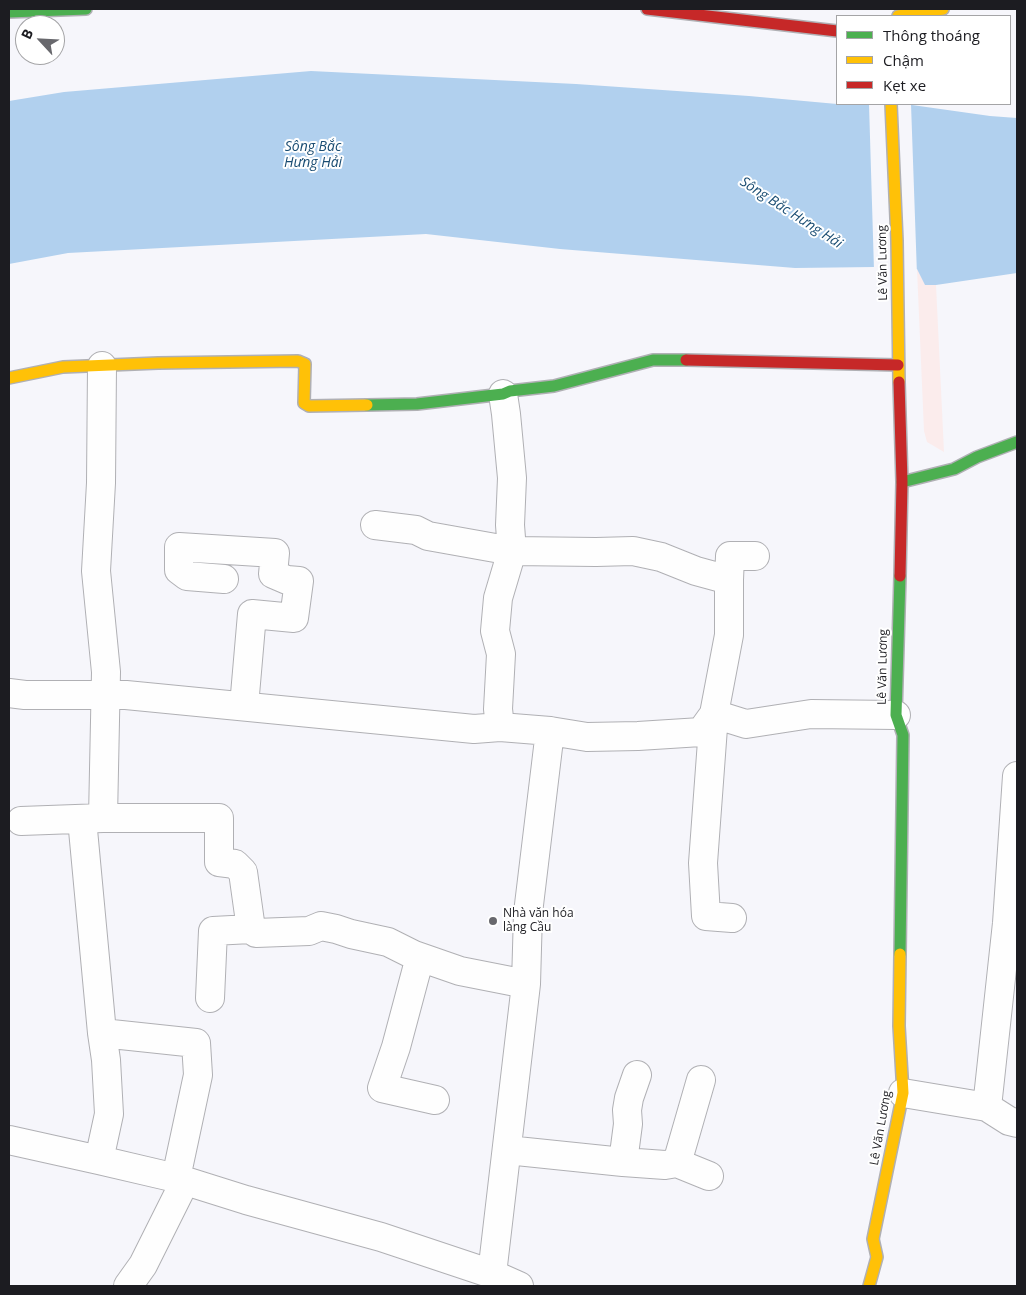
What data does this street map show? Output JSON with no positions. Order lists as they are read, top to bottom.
{
  "streets": {
    "main road": ["Lê Văn Lương"]
  },
  "water": ["Sông Bắc Hưng Hải"],
  "places": ["Nhà văn hóa làng Cầu"],
  "legend": ["Thông thoáng", "Chậm", "Kẹt xe"],
  "north": "top left"
}
